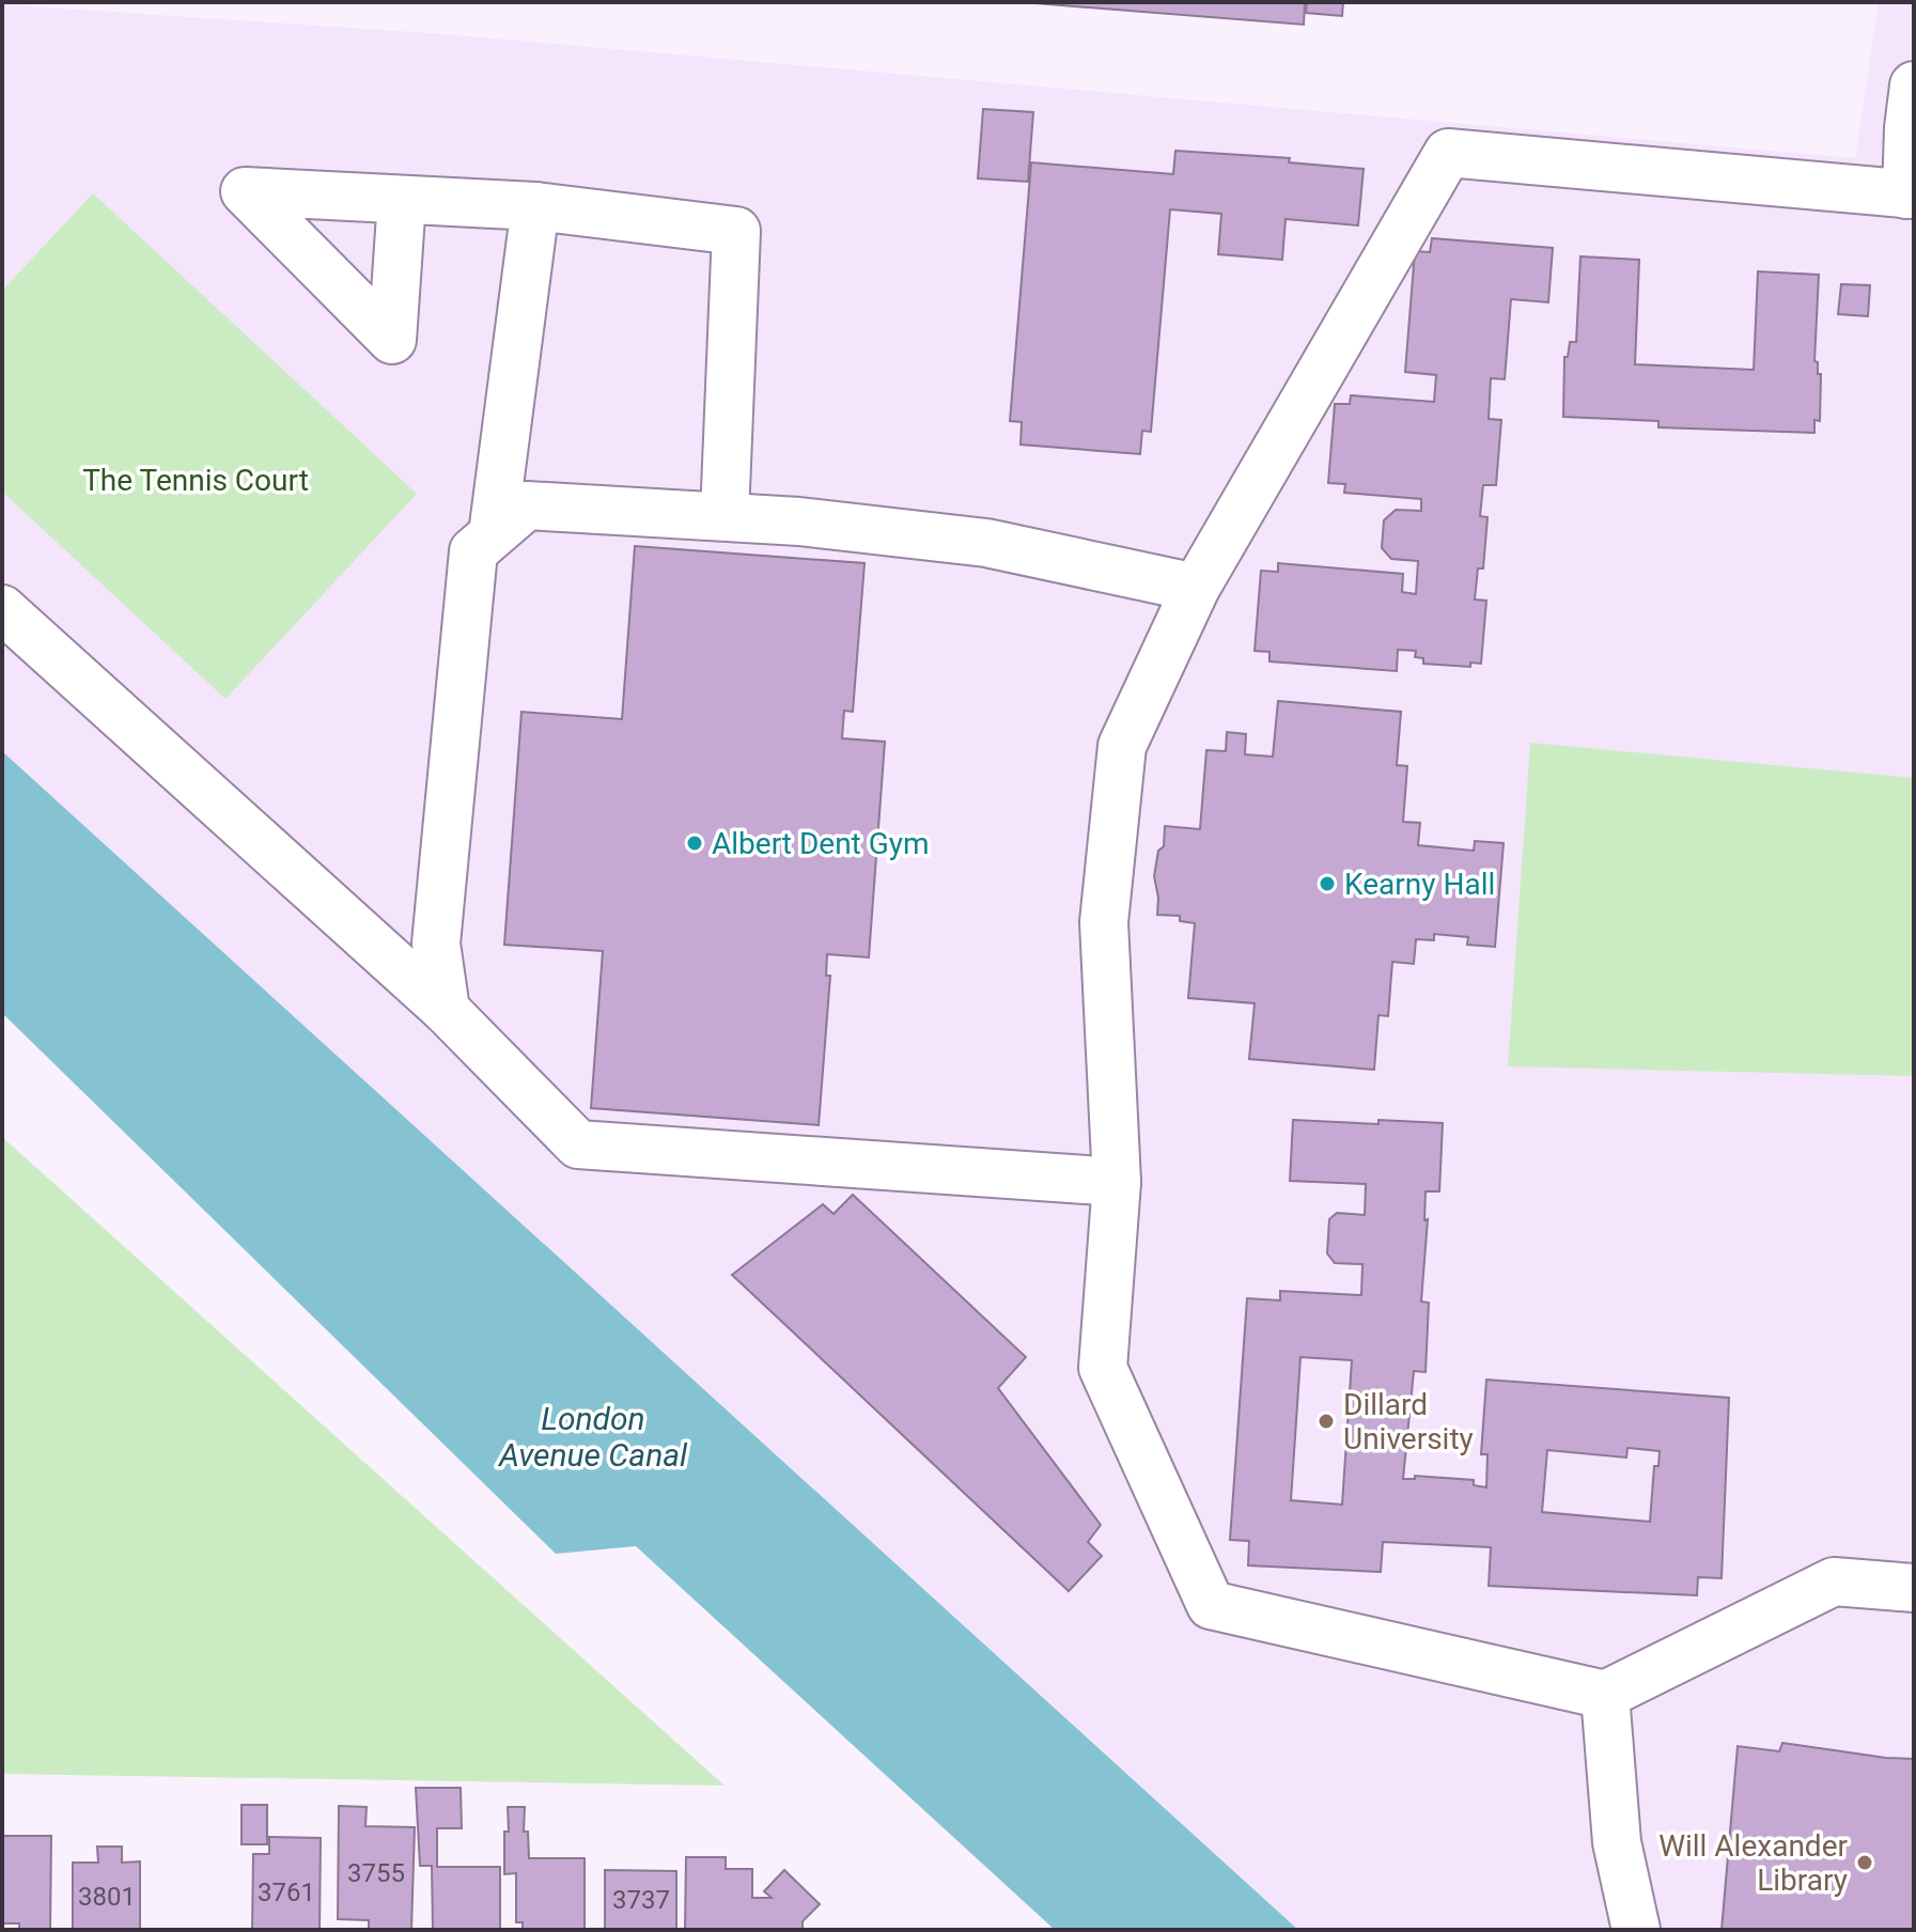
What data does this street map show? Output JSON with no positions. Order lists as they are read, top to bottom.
{
  "water": ["London Avenue Canal"],
  "parks": ["The Tennis Court"],
  "places": [
    "Albert Dent Gym",
    "Kearny Hall",
    "Dillard University",
    "Will Alexander Library"
  ],
  "house_numbers": [
    "3755",
    "3761",
    "3801",
    "3737"
  ]
}
